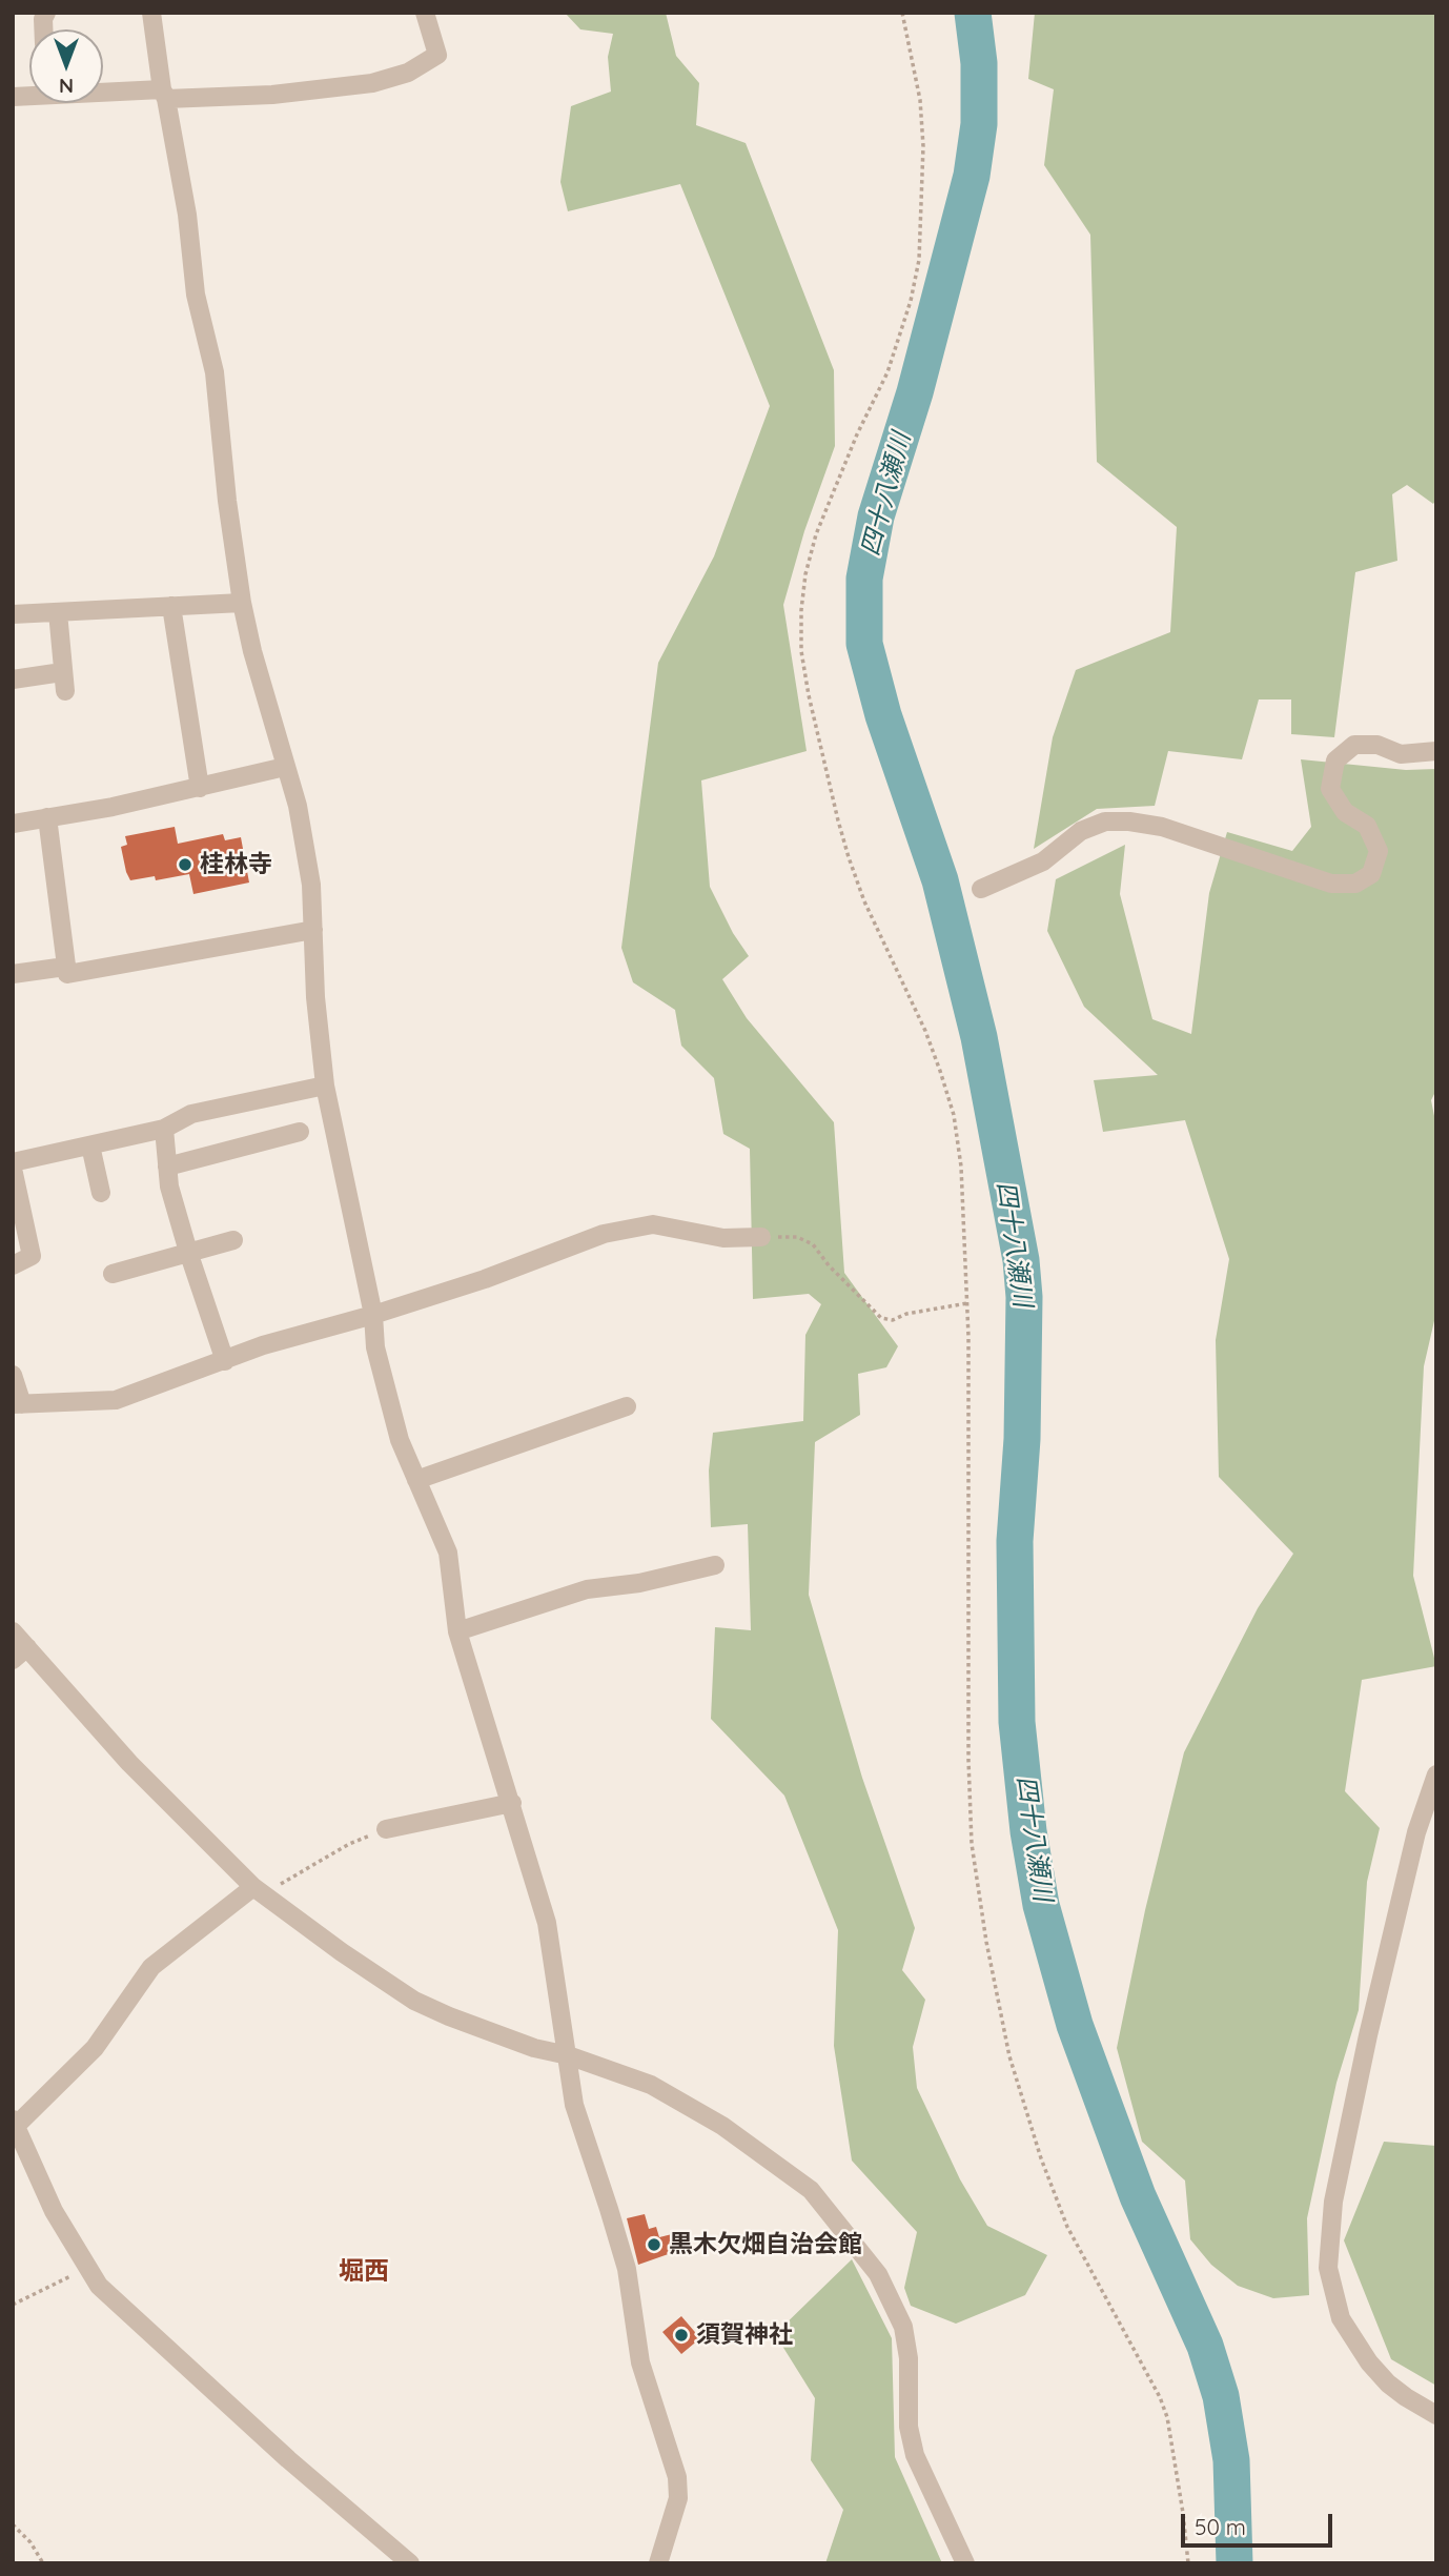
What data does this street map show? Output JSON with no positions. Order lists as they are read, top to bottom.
{
  "districts": ["堀西"],
  "water": ["四十八瀬川"],
  "places": ["桂林寺", "黒木欠畑自治会館", "須賀神社"],
  "scale_bar": "50 m",
  "north": "bottom"
}
